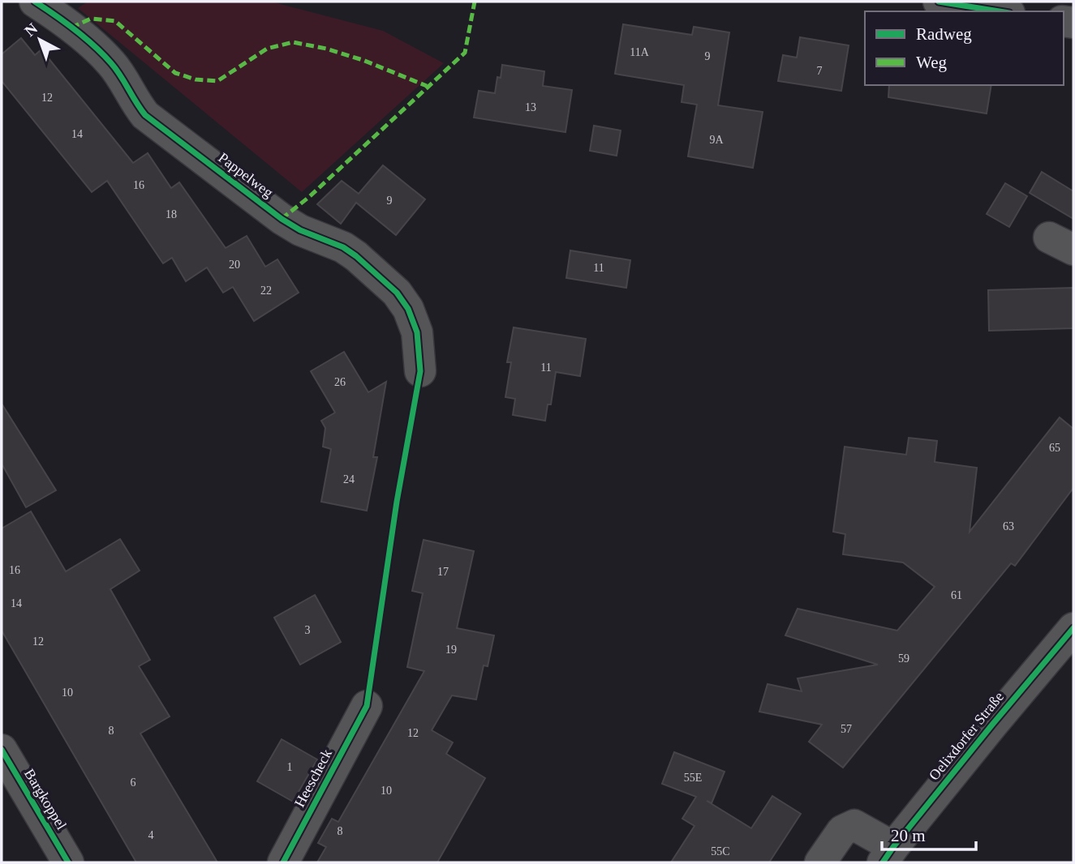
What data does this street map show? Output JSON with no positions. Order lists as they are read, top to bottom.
{
  "streets": {
    "street": [
      "Pappelweg",
      "Oelixdorfer Straße",
      "Heescheck",
      "Bargkoppel"
    ]
  },
  "house_numbers": [
    "11A",
    "9",
    "7",
    "12",
    "13",
    "14",
    "9A",
    "16",
    "9",
    "18",
    "20",
    "11",
    "22",
    "11",
    "26",
    "65",
    "24",
    "63",
    "16",
    "17",
    "61",
    "14",
    "3",
    "12",
    "19",
    "59",
    "10",
    "57",
    "8",
    "12",
    "1",
    "55E",
    "6",
    "10",
    "8",
    "4",
    "55C"
  ],
  "legend": ["Radweg", "Weg"],
  "scale_bar": "20 m",
  "north": "top left"
}
